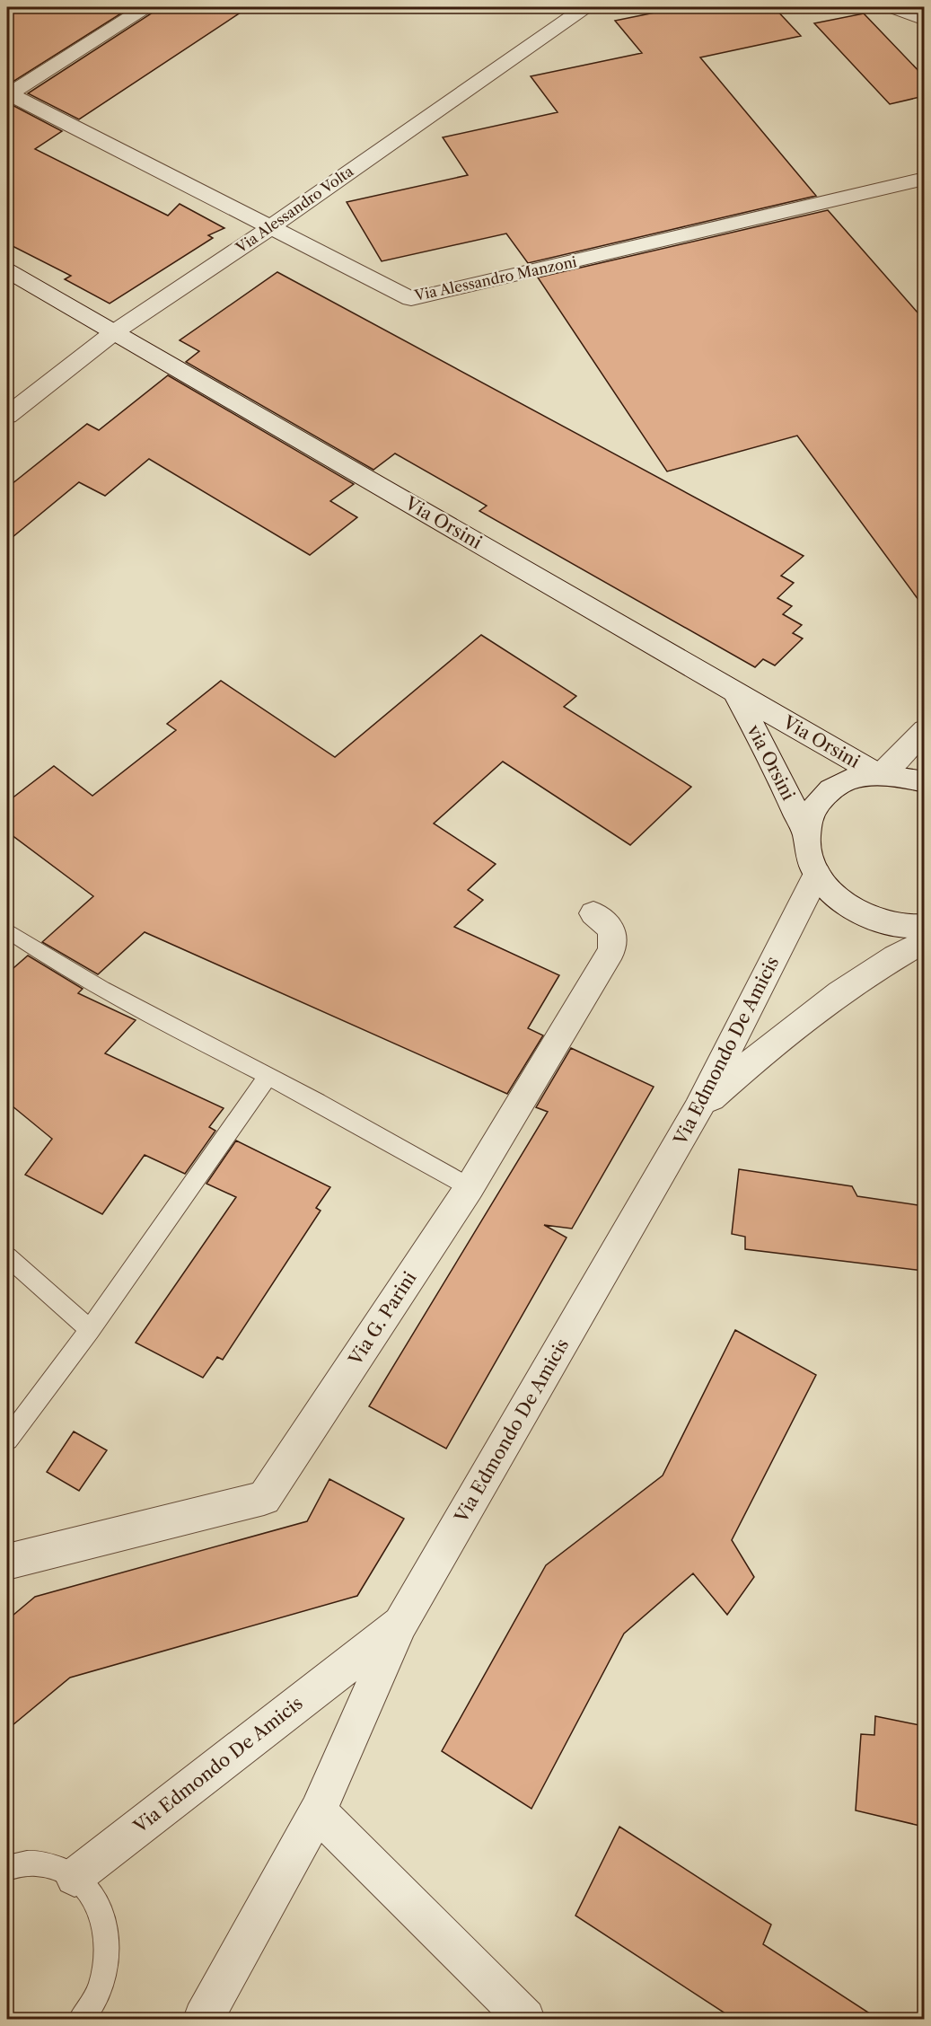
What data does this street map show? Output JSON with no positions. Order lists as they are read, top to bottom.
{
  "streets": {
    "street": [
      "Via Alessandro Volta",
      "Via Alessandro Manzoni",
      "Via Orsini",
      "via Orsini",
      "Via Edmondo De Amicis",
      "Via G. Parini"
    ]
  },
  "crossings": [
    ["Via Alessandro Volta", "Via Alessandro Manzoni"],
    ["Via Alessandro Volta", "Via Orsini"],
    ["Via Orsini", "via Orsini"]
  ]
}
